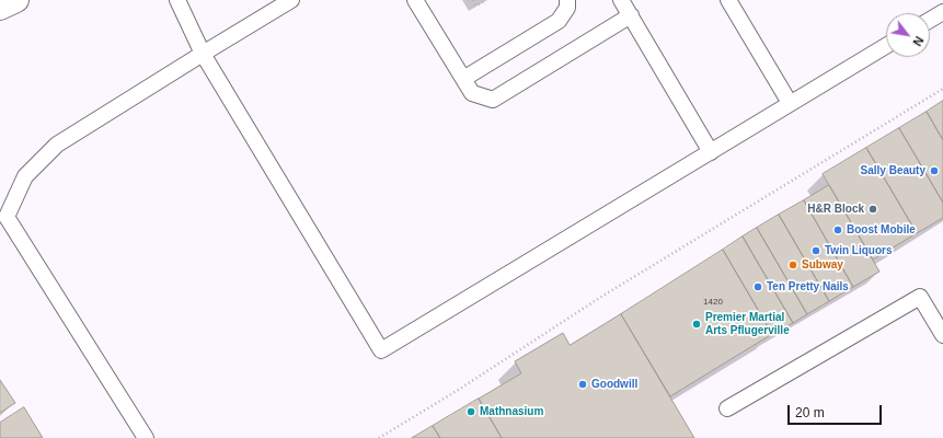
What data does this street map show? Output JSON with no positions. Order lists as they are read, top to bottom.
{
  "places": [
    "Sally Beauty",
    "H&R Block",
    "Boost Mobile",
    "Twin Liquors",
    "Subway",
    "Ten Pretty Nails",
    "Premier Martial Arts Pflugerville",
    "Goodwill",
    "Mathnasium"
  ],
  "house_numbers": ["1420"],
  "scale_bar": "20 m",
  "north": "bottom right"
}
